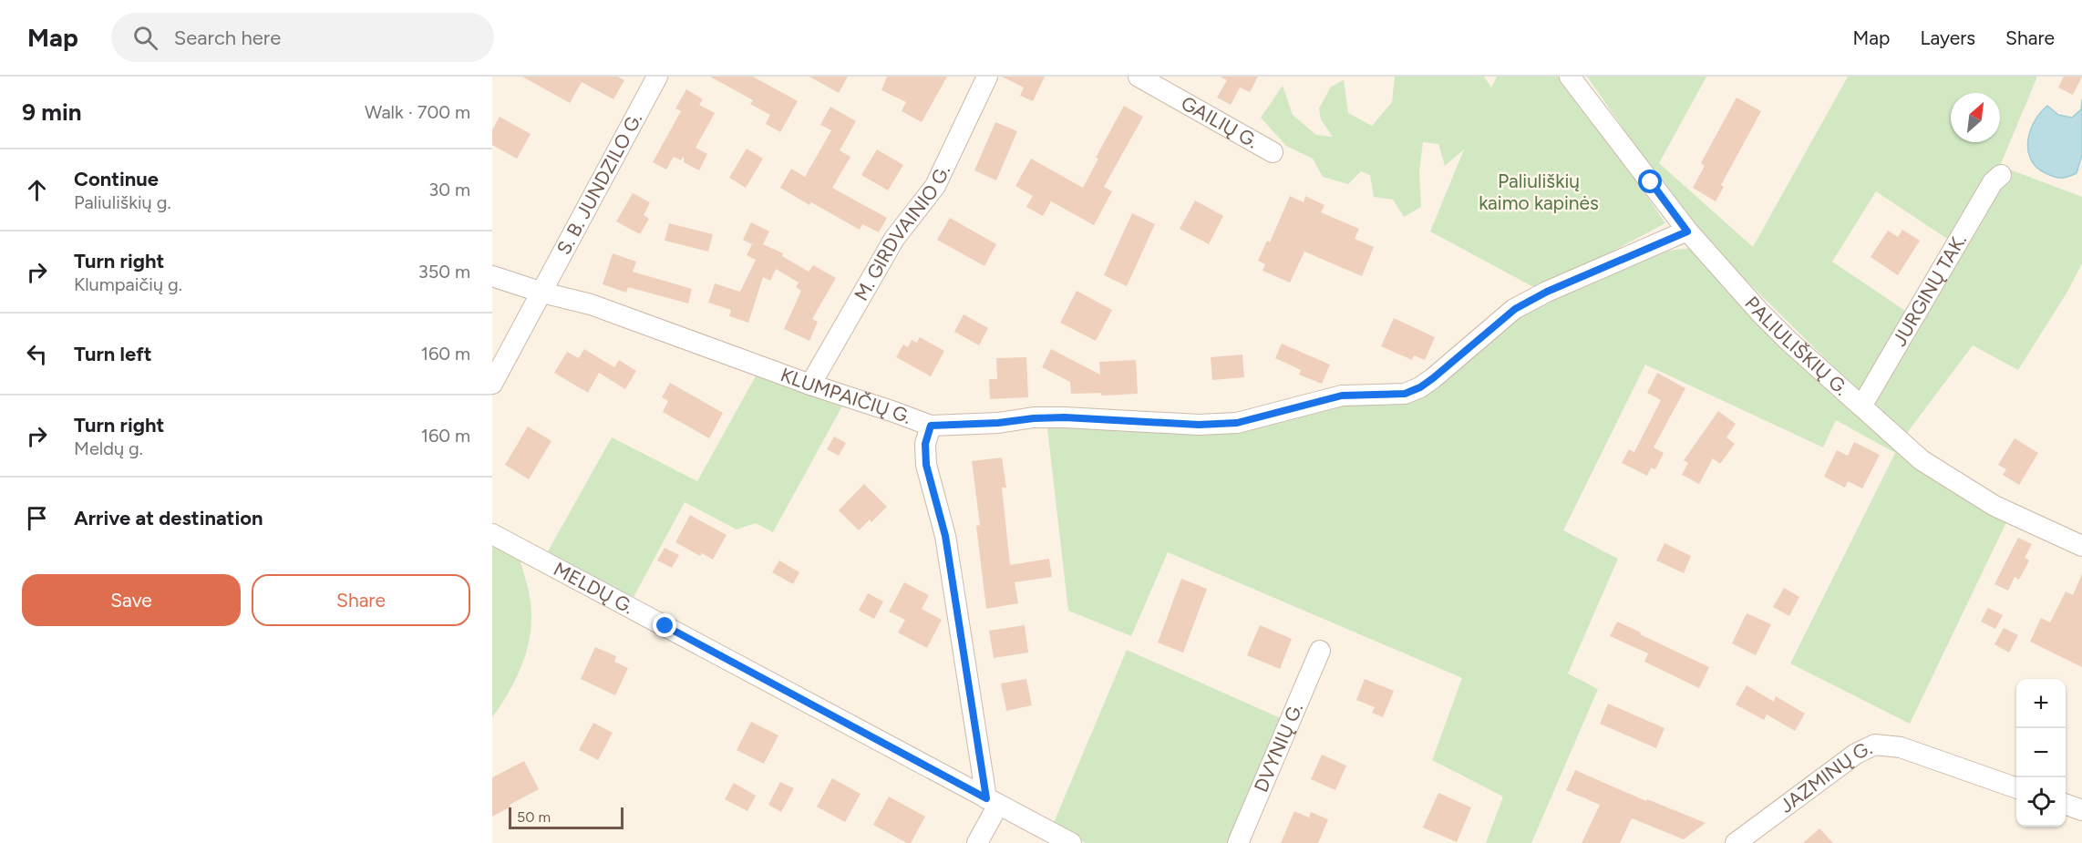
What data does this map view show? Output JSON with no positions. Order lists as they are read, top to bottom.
{
  "streets": {
    "street": [
      "GAILIŲ G.",
      "S. B. JUNDZILO G.",
      "M. GIRDVAINIO G.",
      "JURGINŲ TAK.",
      "PALIULIŠKIŲ G.",
      "KLUMPAIČIŲ G.",
      "MELDŲ G.",
      "DVYNIŲ G.",
      "JAZMINŲ G."
    ]
  },
  "crossings": [
    ["S. B. JUNDZILO G.", "KLUMPAIČIŲ G."],
    ["M. GIRDVAINIO G.", "KLUMPAIČIŲ G."],
    ["JURGINŲ TAK.", "PALIULIŠKIŲ G."],
    ["PALIULIŠKIŲ G.", "KLUMPAIČIŲ G."]
  ],
  "parks": ["Paliuliškių kaimo kapinės"],
  "scale_bar": "50 m",
  "north": "top right",
  "page": {
    "header": "Map",
    "search": "Search here",
    "nav": ["Map", "Layers", "Share"],
    "heading": ["9 min", "Walk · 700 m"],
    "list": [
      ["Continue", "Paliuliškių g.", "30 m"],
      ["Turn right", "Klumpaičių g.", "350 m"],
      ["Turn left", "160 m"],
      ["Turn right", "Meldų g.", "160 m"],
      "Arrive at destination"
    ],
    "buttons": ["Save", "Share"],
    "map_buttons": ["+", "−"],
    "scale": "50 m"
  }
}
